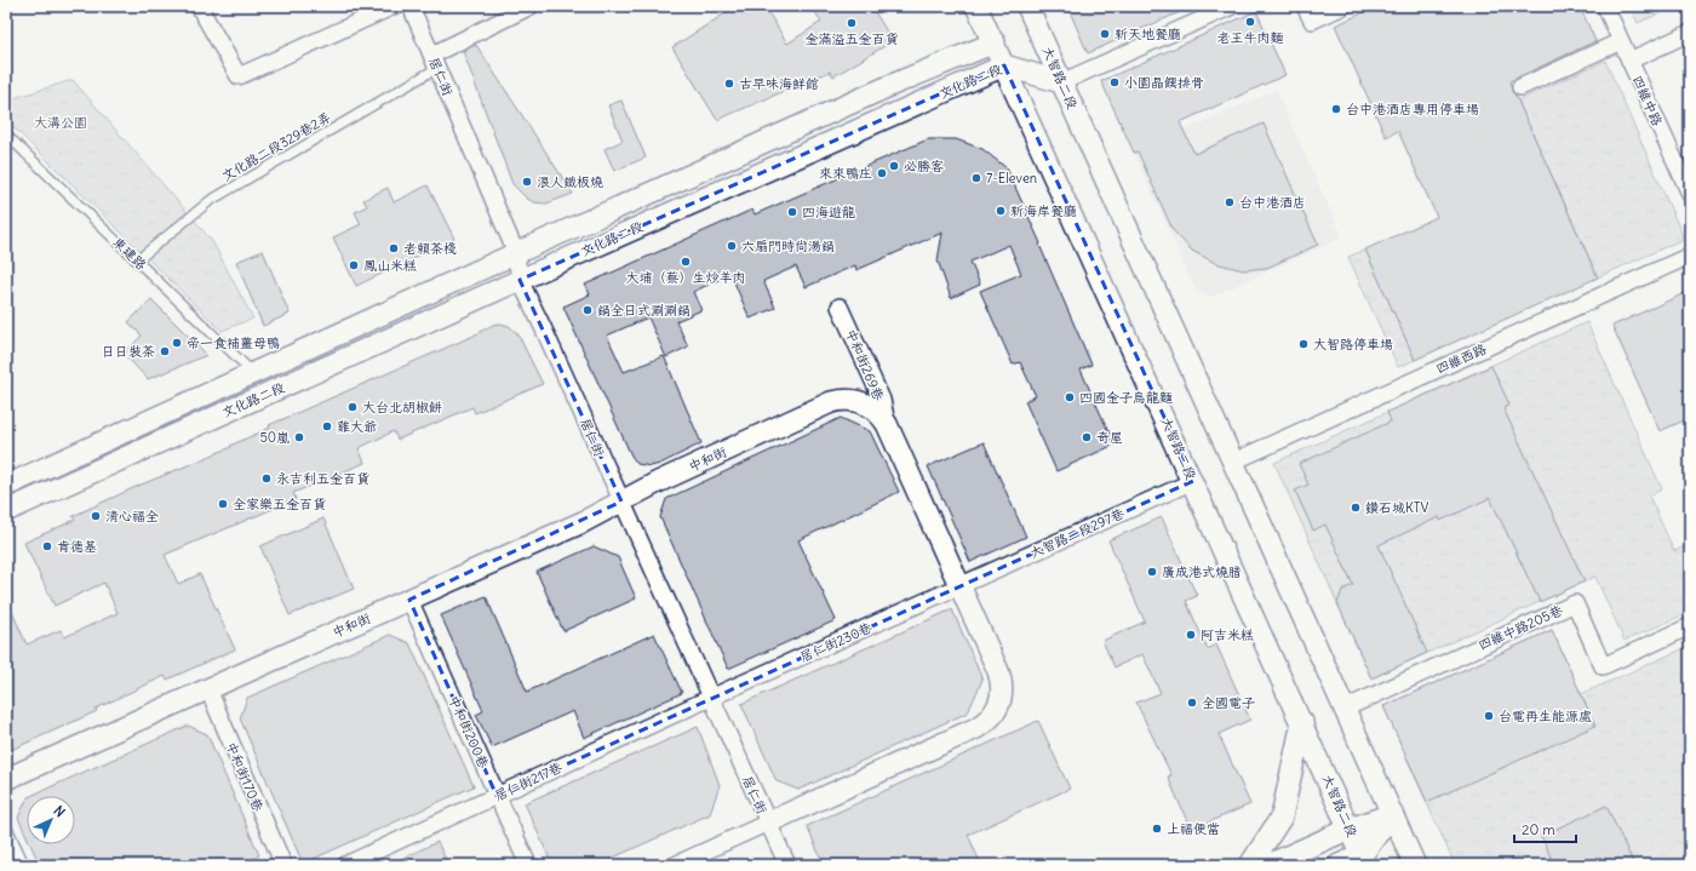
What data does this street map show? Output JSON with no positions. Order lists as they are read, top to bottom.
{
  "streets": {
    "street": [
      "居仁街",
      "大智路二段",
      "文化路二段",
      "四維中路",
      "四維西路",
      "中和街269巷",
      "中和街",
      "大智路二段297巷",
      "四維中路205巷",
      "居仁街230巷",
      "中和街200巷",
      "中和街170巷",
      "居仁街217巷"
    ],
    "lane": ["文化路二段329巷2弄", "東建路"]
  },
  "crossings": [
    ["居仁街", "文化路二段"],
    ["居仁街", "文化路二段329巷2弄"],
    ["居仁街", "中和街"],
    ["居仁街", "居仁街230巷"],
    ["居仁街", "居仁街217巷"],
    ["大智路二段", "文化路二段"],
    ["大智路二段", "四維西路"],
    ["大智路二段", "大智路二段297巷"],
    ["大智路二段", "四維中路205巷"],
    ["文化路二段", "東建路"],
    ["文化路二段329巷2弄", "東建路"],
    ["中和街269巷", "中和街"],
    ["中和街", "大智路二段297巷"],
    ["中和街", "居仁街230巷"],
    ["中和街", "中和街200巷"],
    ["中和街", "中和街170巷"],
    ["大智路二段297巷", "居仁街230巷"],
    ["居仁街230巷", "居仁街217巷"],
    ["中和街200巷", "居仁街217巷"]
  ],
  "parks": ["大溝公園"],
  "places": [
    "老王牛肉麵",
    "金滿溢五金百貨",
    "新天地餐廳",
    "小園晶饌排骨",
    "古早味海鮮館",
    "台中港酒店專用停車場",
    "必勝客",
    "來來鴨庄",
    "7-Eleven",
    "浪人鐵板燒",
    "台中港酒店",
    "新海岸餐廳",
    "四海遊龍",
    "六扇門時尚湯鍋",
    "老賴茶棧",
    "大埔（蔡）生炒羊肉",
    "鳳山米糕",
    "鍋全日式涮涮鍋",
    "帝一食補薑母鴨",
    "大智路停車場",
    "日日裝茶",
    "四國金子烏龍麵",
    "大台北胡椒餅",
    "雞大爺",
    "50嵐",
    "奇屋",
    "永吉利五金百貨",
    "全家樂五金百貨",
    "鑽石城KTV",
    "清心福全",
    "肯德基",
    "廣成港式燒腊",
    "阿吉米糕",
    "全國電子",
    "台電再生能源處",
    "上福便當"
  ],
  "scale_bar": "20 m",
  "north": "top right"
}
